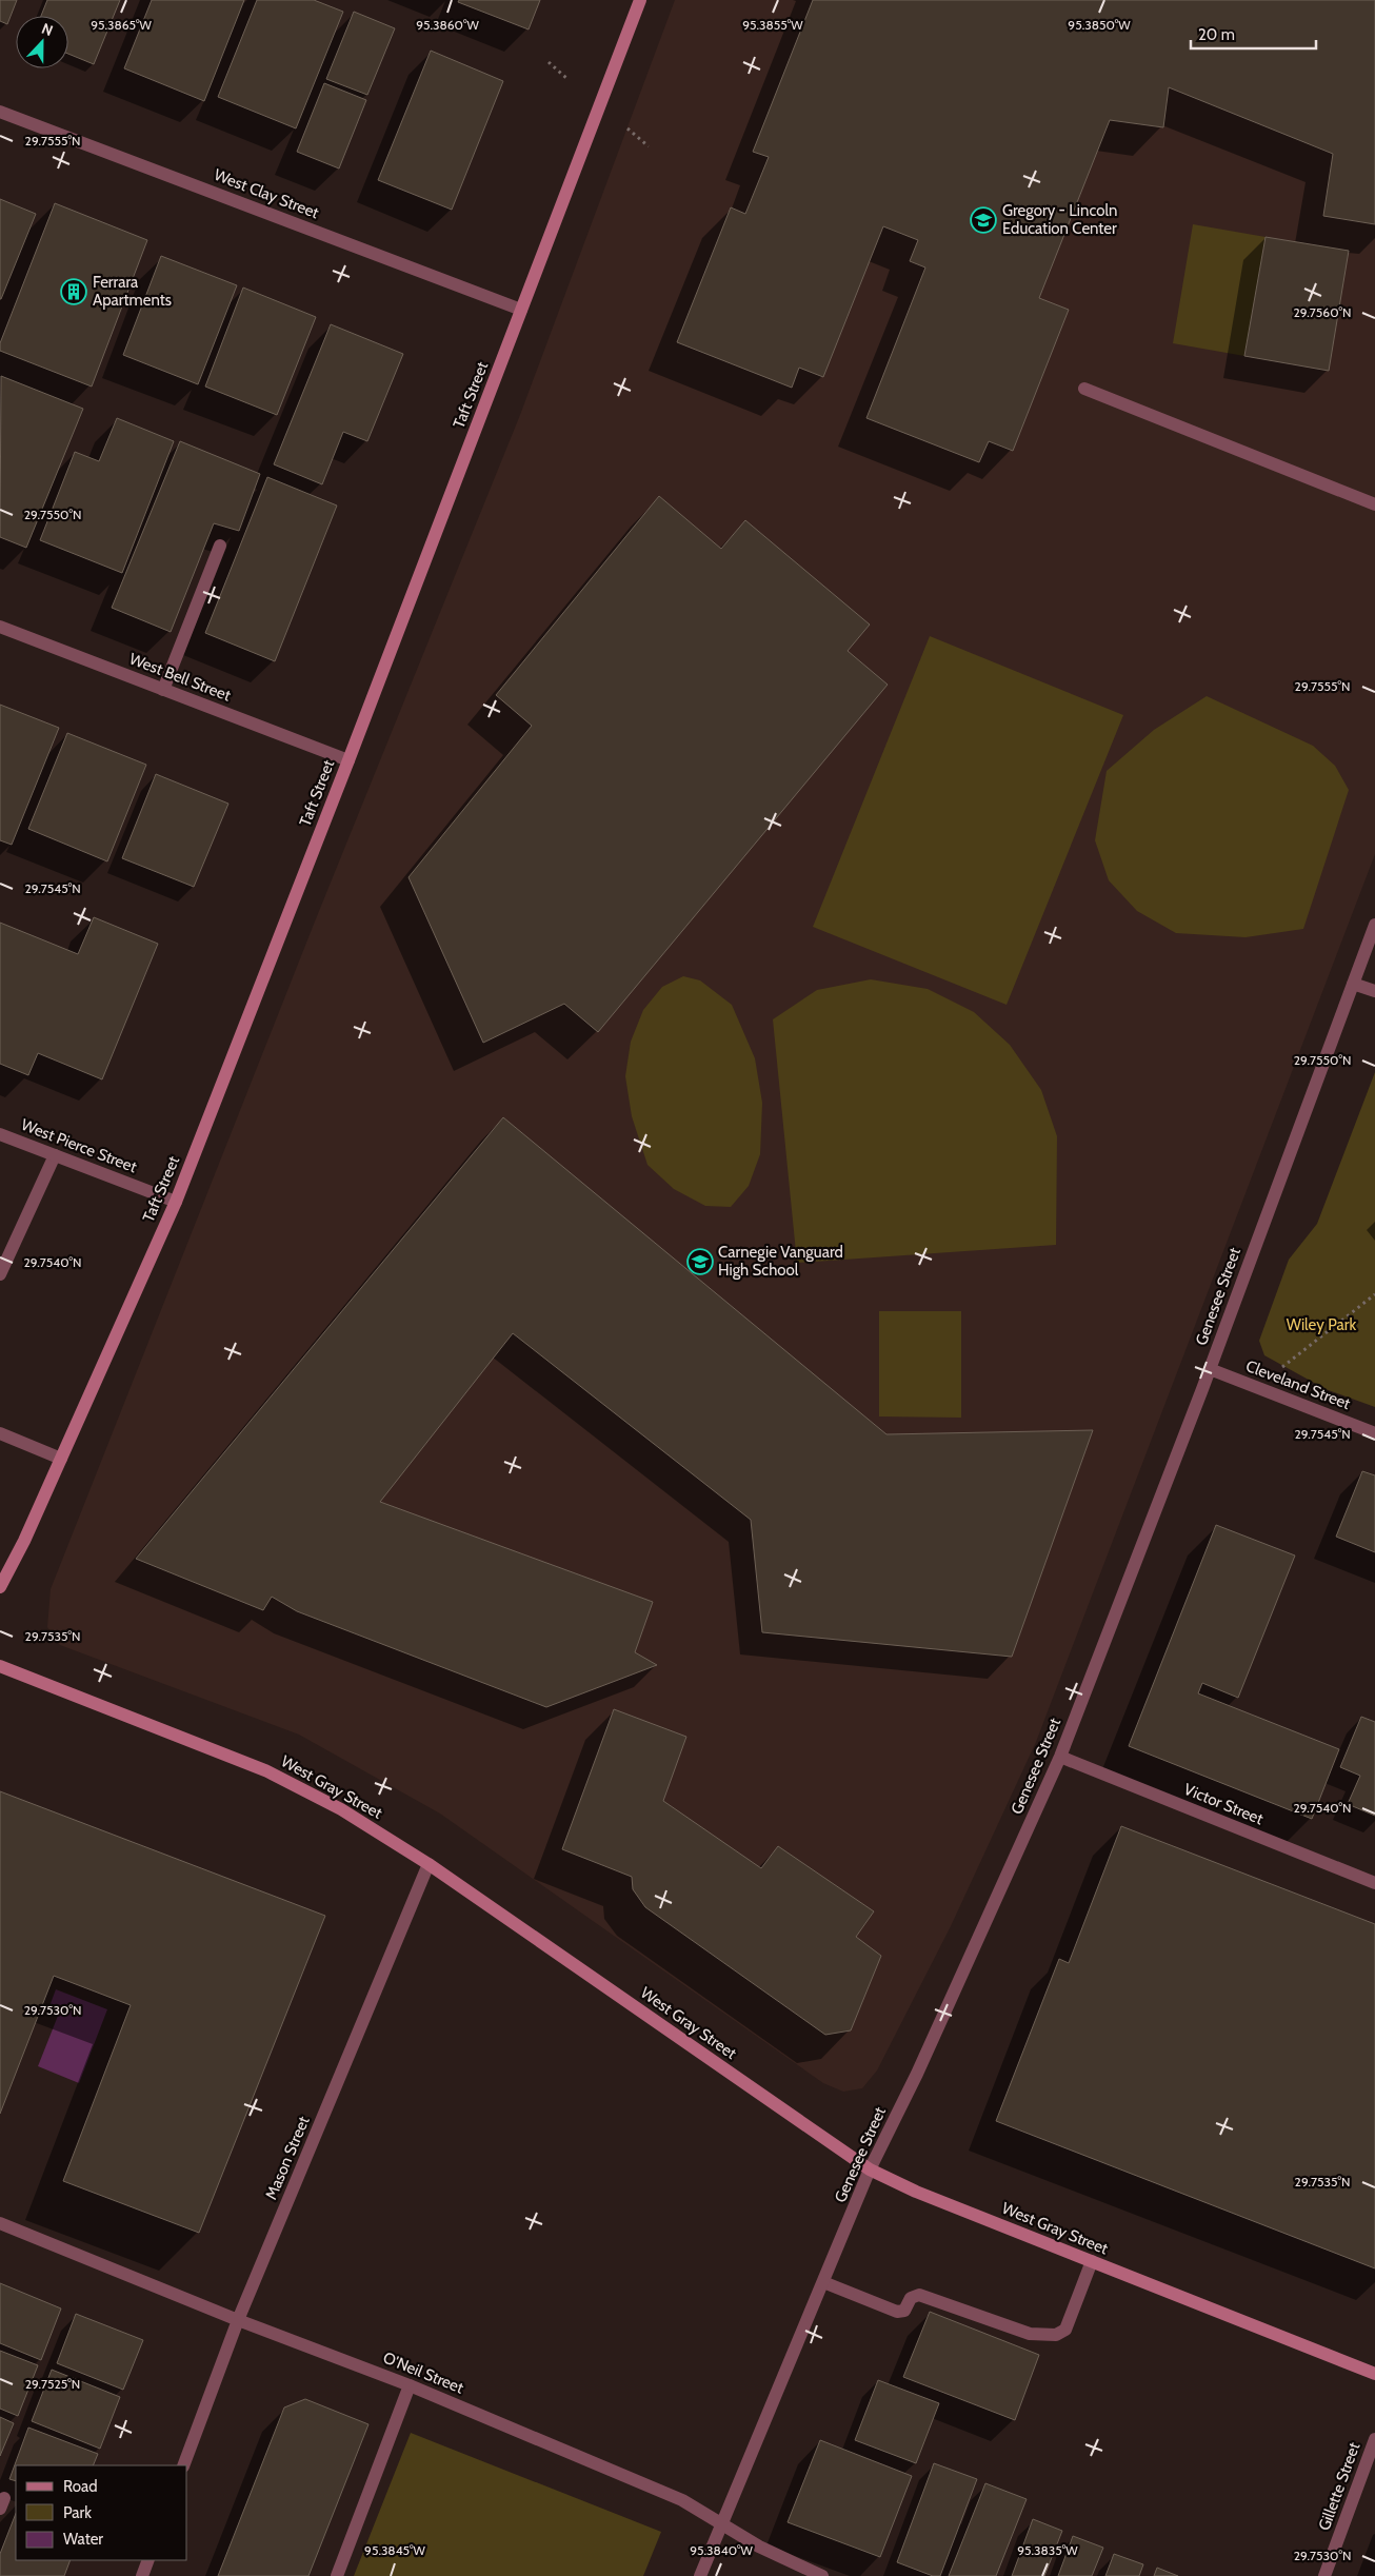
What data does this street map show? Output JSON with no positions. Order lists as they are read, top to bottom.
{
  "streets": {
    "street": [
      "West Clay Street",
      "Taft Street",
      "West Bell Street",
      "West Pierce Street",
      "Genesee Street",
      "Cleveland Street",
      "West Gray Street",
      "Victor Street",
      "Mason Street",
      "O'Neil Street",
      "Gillette Street"
    ]
  },
  "crossings": [
    ["West Clay Street", "Taft Street"],
    ["Taft Street", "West Bell Street"],
    ["Taft Street", "West Pierce Street"],
    ["Genesee Street", "Cleveland Street"],
    ["Genesee Street", "West Gray Street"],
    ["Genesee Street", "Victor Street"],
    ["Genesee Street", "O'Neil Street"],
    ["West Gray Street", "Mason Street"],
    ["Mason Street", "O'Neil Street"]
  ],
  "parks": ["Wiley Park"],
  "places": {
    "school or university": ["Gregory - Lincoln Education Center", "Carnegie Vanguard High School"],
    "building": ["Ferrara Apartments"]
  },
  "legend": ["Road", "Park", "Water"],
  "scale_bar": "20 m",
  "north": "top",
  "coordinates": [
    "95.3865°W",
    "95.3860°W",
    "95.3855°W",
    "95.3850°W",
    "29.7555°N",
    "29.7560°N",
    "29.7550°N",
    "29.7545°N",
    "29.7540°N",
    "29.7535°N",
    "29.7530°N",
    "29.7525°N",
    "95.3845°W",
    "95.3840°W",
    "95.3835°W"
  ]
}
